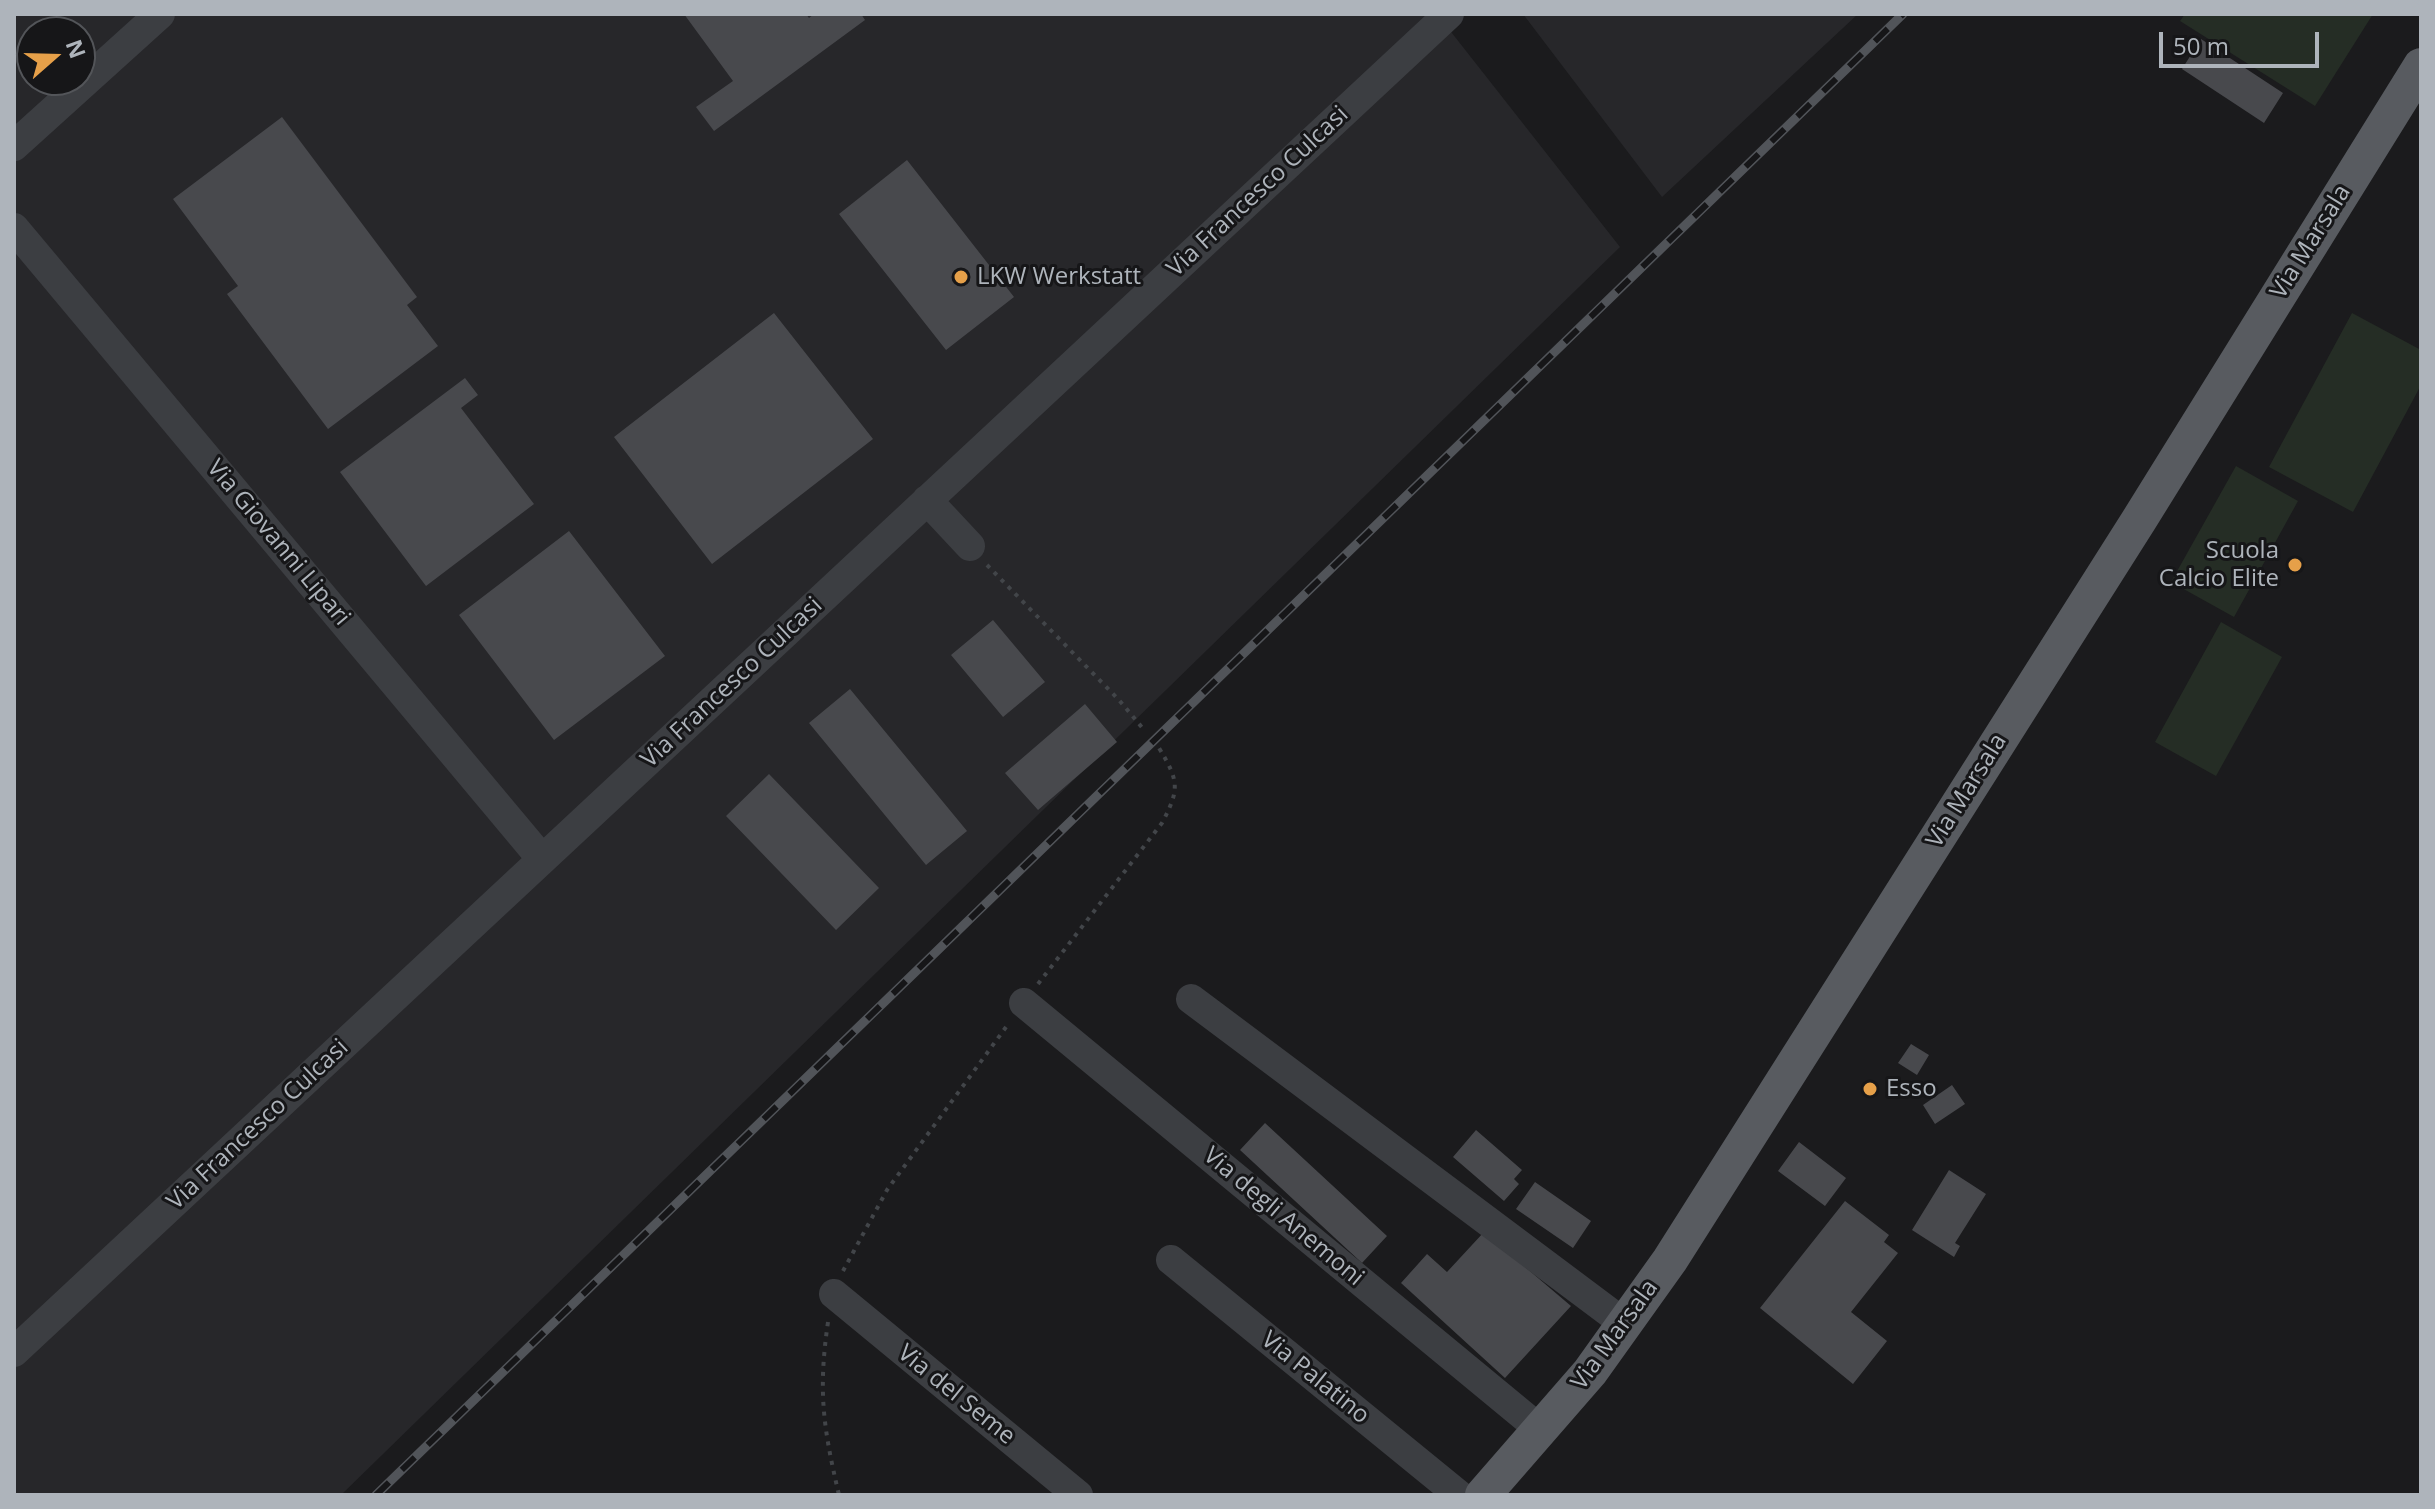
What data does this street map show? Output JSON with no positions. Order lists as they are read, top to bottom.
{
  "streets": {
    "main road": ["Via Marsala"],
    "street": [
      "Via Francesco Culcasi",
      "Via Giovanni Lipari",
      "Via degli Anemoni",
      "Via Palatino",
      "Via del Seme"
    ]
  },
  "crossings": [
    ["Via Francesco Culcasi", "Via Giovanni Lipari"],
    ["Via Marsala", "Via degli Anemoni"]
  ],
  "places": ["LKW Werkstatt", "Scuola Calcio Elite", "Esso"],
  "scale_bar": "50 m",
  "north": "right"
}
